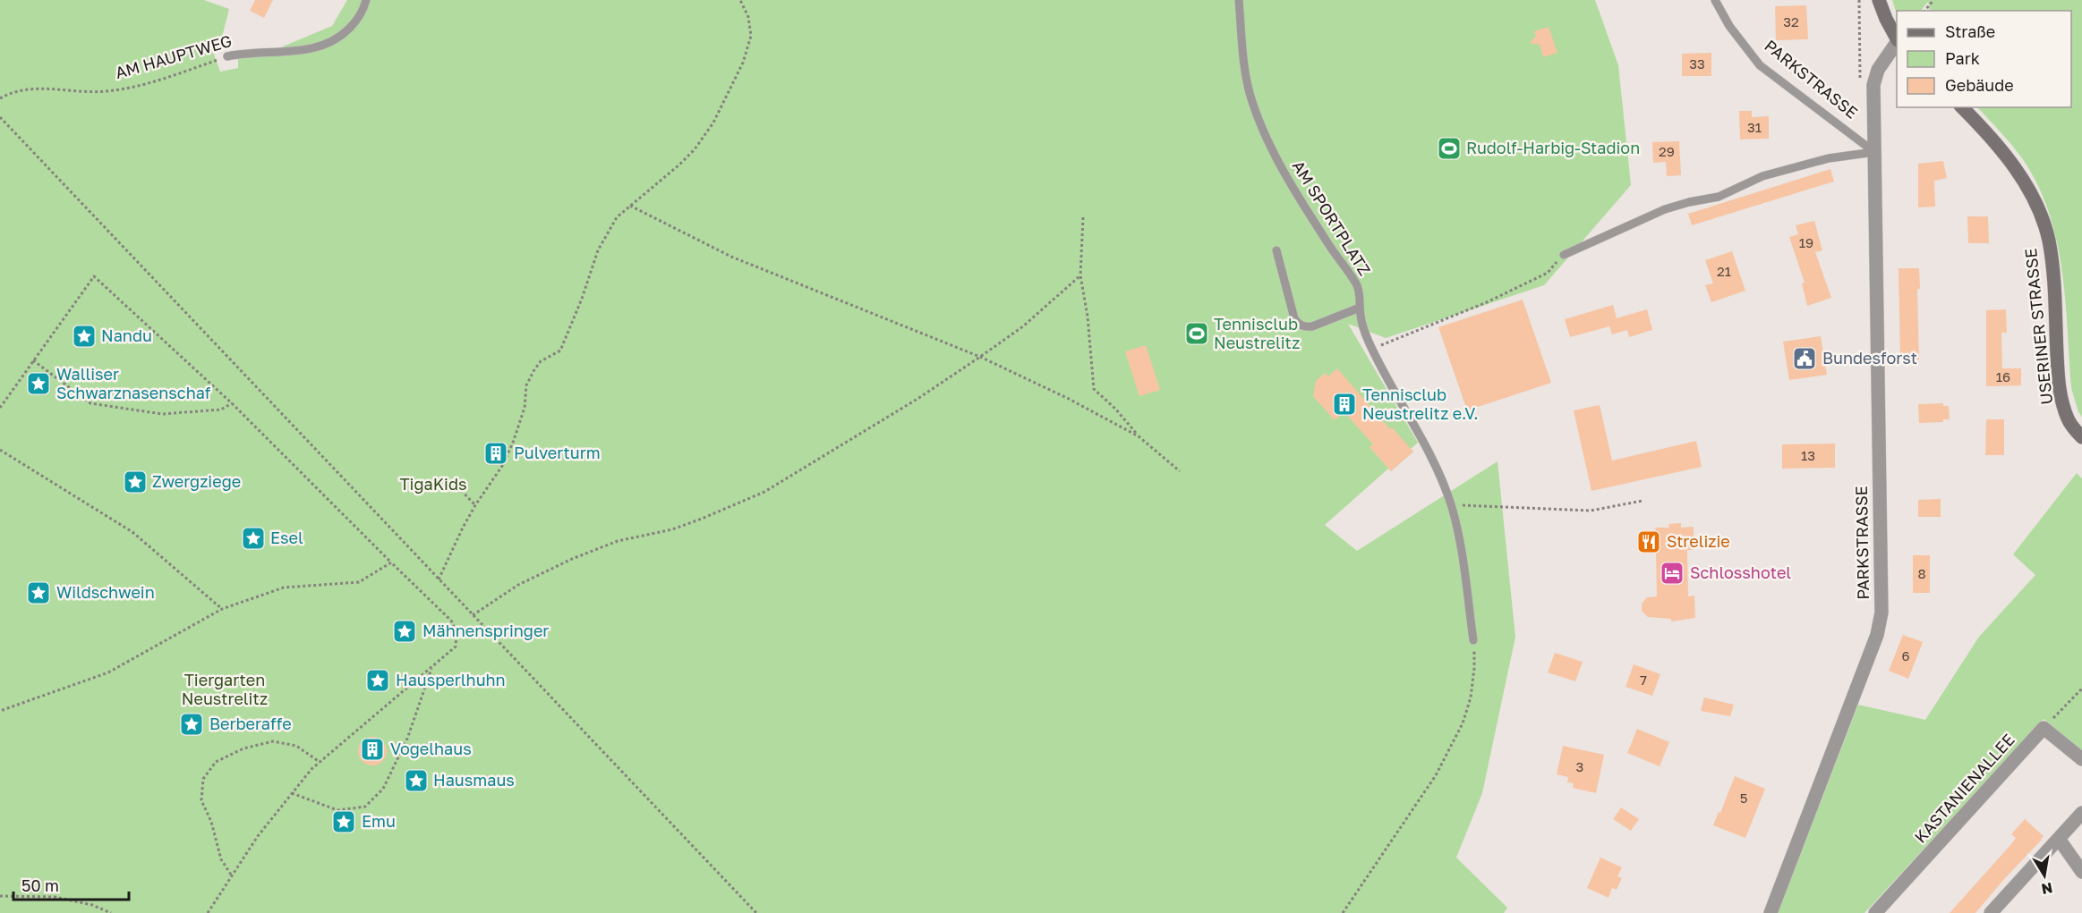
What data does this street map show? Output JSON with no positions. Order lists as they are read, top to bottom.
{
  "streets": {
    "main road": ["USERINER STRASSE"],
    "street": ["PARKSTRASSE", "KASTANIENALLEE"],
    "lane": ["AM HAUPTWEG", "AM SPORTPLATZ"]
  },
  "parks": ["TigaKids", "Tiergarten Neustrelitz"],
  "places": {
    "sports": ["Rudolf-Harbig-Stadion", "Tennisclub Neustrelitz"],
    "place": [
      "Nandu",
      "Walliser Schwarznasenschaf",
      "Zwergziege",
      "Esel",
      "Wildschwein",
      "Mähnenspringer",
      "Hausperlhuhn",
      "Berberaffe",
      "Hausmaus",
      "Emu"
    ],
    "public building": ["Bundesforst"],
    "building": ["Tennisclub Neustrelitz e.V.", "Pulverturm", "Vogelhaus"],
    "restaurant": ["Strelizie"],
    "hotel": ["Schlosshotel"]
  },
  "house_numbers": [
    "32",
    "33",
    "31",
    "29",
    "19",
    "21",
    "16",
    "13",
    "8",
    "6",
    "7",
    "3",
    "5"
  ],
  "legend": ["Straße", "Park", "Gebäude"],
  "scale_bar": "50 m",
  "north": "bottom"
}
